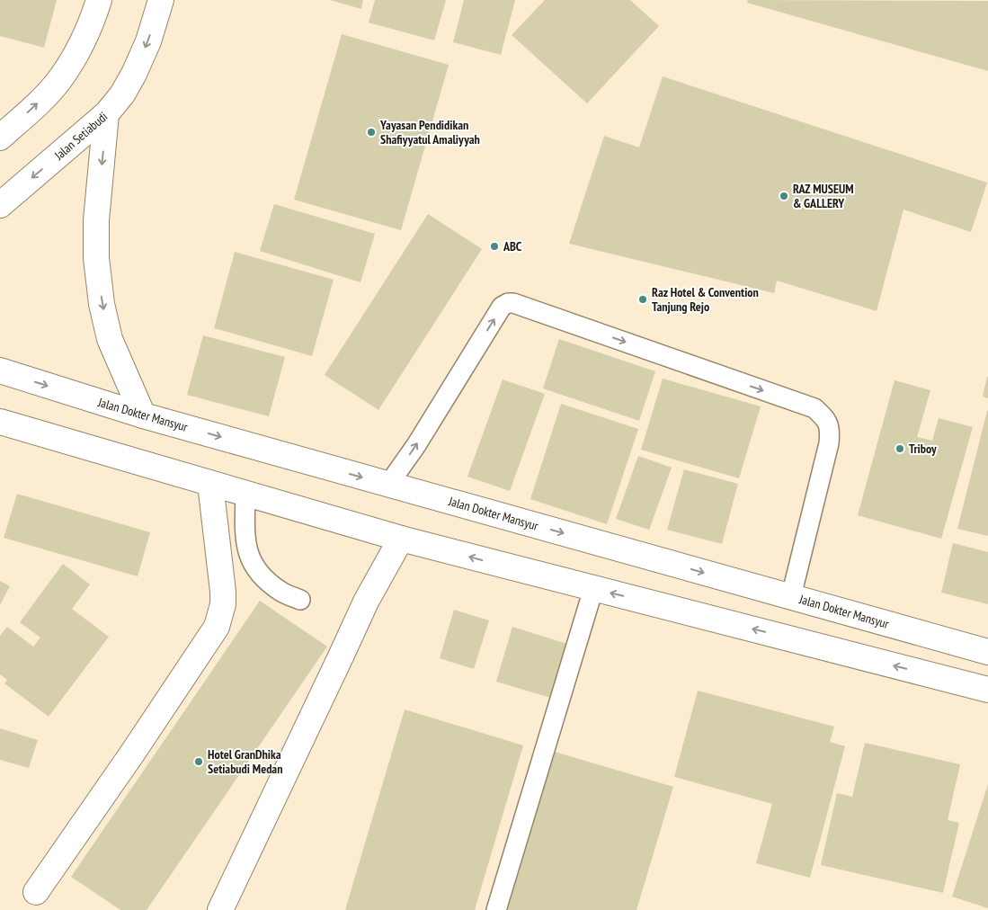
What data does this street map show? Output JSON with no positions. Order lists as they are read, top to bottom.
{
  "streets": {
    "main road": ["Jalan Setiabudi", "Jalan Dokter Mansyur"]
  },
  "places": [
    "Yayasan Pendidikan Shafiyyatul Amaliyyah",
    "RAZ MUSEUM & GALLERY",
    "ABC",
    "Raz Hotel & Convention Tanjung Rejo",
    "Triboy",
    "Hotel GranDhika Setiabudi Medan"
  ]
}
